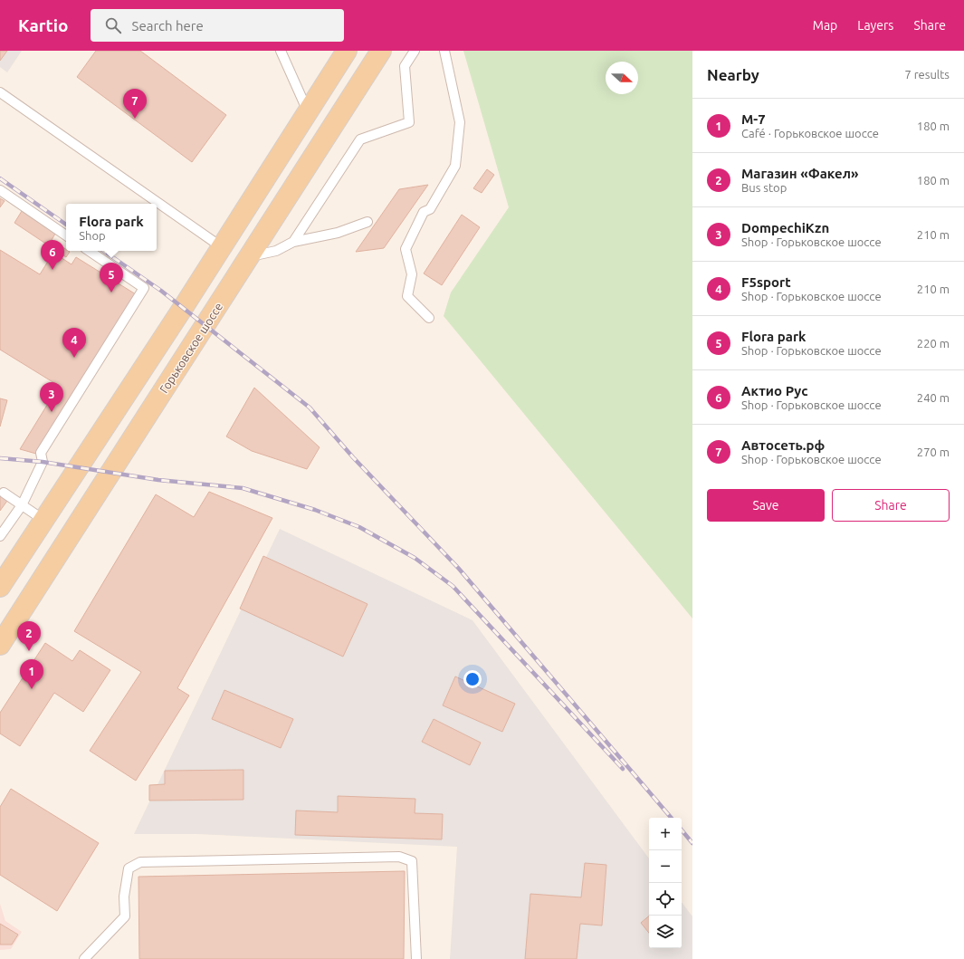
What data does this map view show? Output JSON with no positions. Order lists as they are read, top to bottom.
{
  "streets": {
    "main road": ["Горьковское шоссе"]
  },
  "north": "right",
  "page": {
    "header": "Kartio",
    "search": "Search here",
    "nav": ["Map", "Layers", "Share"],
    "heading": ["Nearby", "7 results"],
    "pins": [
      "7",
      "6",
      "5",
      "4",
      "3",
      "2",
      "1"
    ],
    "list": [
      {
        "mark": "1",
        "name": "М-7",
        "note": "Café · Горьковское шоссе",
        "value": "180 m"
      },
      {
        "mark": "2",
        "name": "Магазин «Факел»",
        "note": "Bus stop",
        "value": "180 m"
      },
      {
        "mark": "3",
        "name": "DompechiKzn",
        "note": "Shop · Горьковское шоссе",
        "value": "210 m"
      },
      {
        "mark": "4",
        "name": "F5sport",
        "note": "Shop · Горьковское шоссе",
        "value": "210 m"
      },
      {
        "mark": "5",
        "name": "Flora park",
        "note": "Shop · Горьковское шоссе",
        "value": "220 m"
      },
      {
        "mark": "6",
        "name": "Актио Рус",
        "note": "Shop · Горьковское шоссе",
        "value": "240 m"
      },
      {
        "mark": "7",
        "name": "Автосеть.рф",
        "note": "Shop · Горьковское шоссе",
        "value": "270 m"
      }
    ],
    "popup": ["Flora park", "Shop"],
    "buttons": ["Save", "Share"],
    "map_buttons": ["+", "−"]
  }
}
